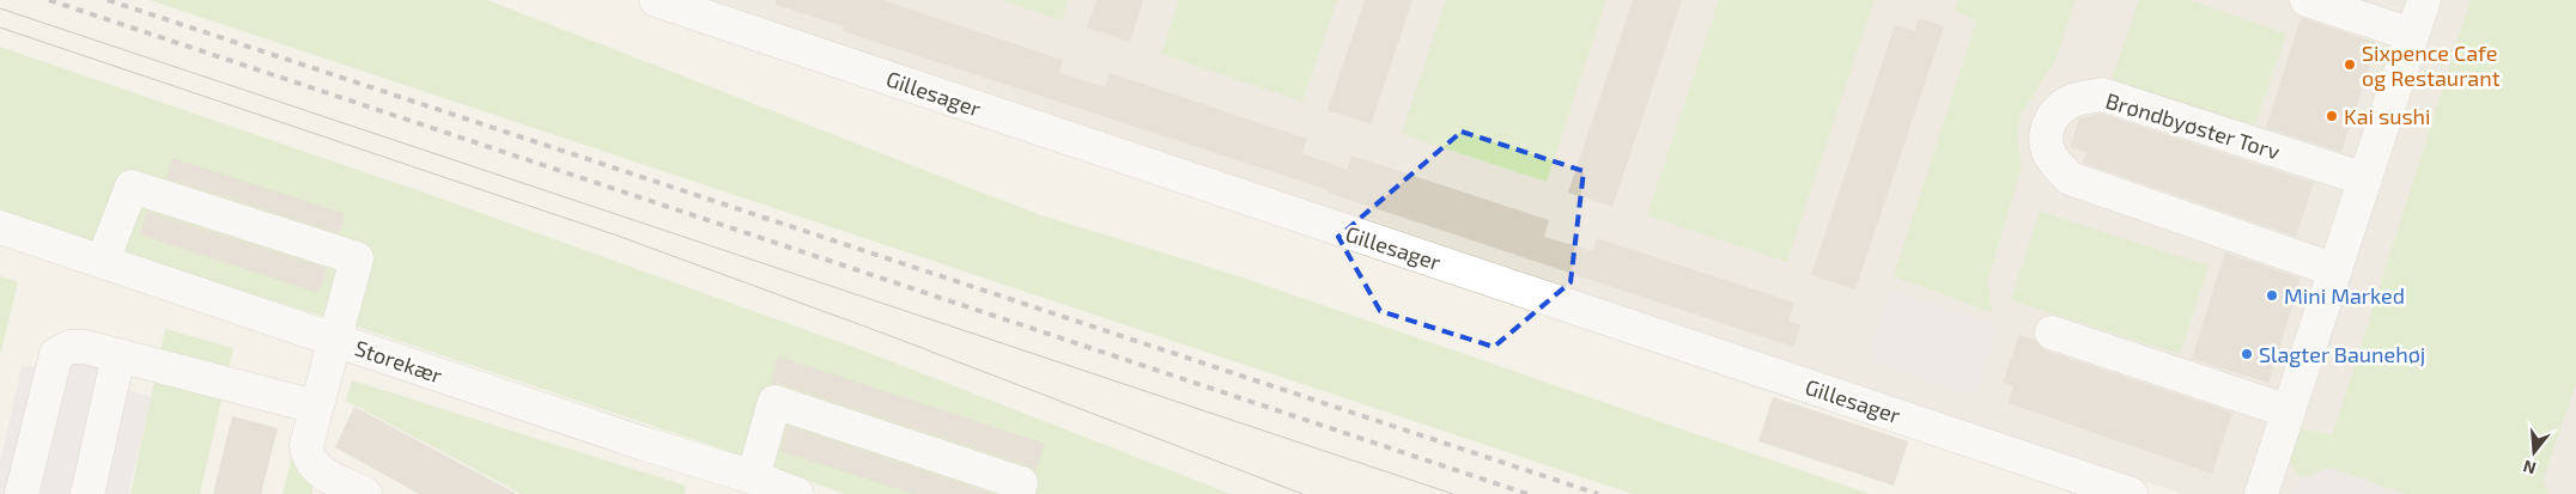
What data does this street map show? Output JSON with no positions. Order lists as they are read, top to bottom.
{
  "streets": {
    "street": ["Gillesager", "Brøndbyøster Torv", "Storekær"]
  },
  "places": [
    "Sixpence Cafe og Restaurant",
    "Kai sushi",
    "Mini Marked",
    "Slagter Baunehøj"
  ],
  "north": "bottom"
}
